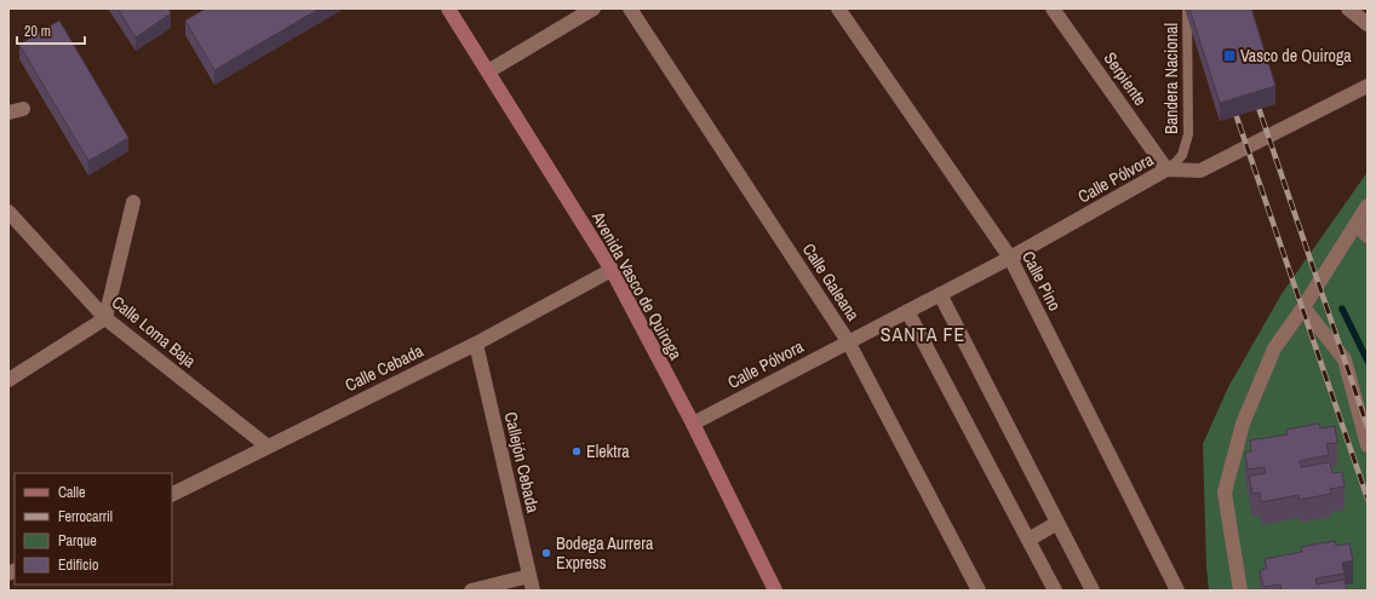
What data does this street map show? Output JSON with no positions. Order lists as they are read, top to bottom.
{
  "streets": {
    "main road": ["Avenida Vasco de Quiroga"],
    "street": [
      "Serpiente",
      "Calle Pólvora",
      "Calle Pino",
      "Calle Galeana",
      "Calle Loma Baja",
      "Calle Cebada",
      "Callejón Cebada"
    ],
    "lane": ["Bandera Nacional"]
  },
  "crossings": [
    ["Serpiente", "Bandera Nacional"],
    ["Serpiente", "Calle Pólvora"],
    ["Bandera Nacional", "Calle Pólvora"],
    ["Calle Pólvora", "Calle Pino"],
    ["Calle Pólvora", "Calle Galeana"],
    ["Calle Pólvora", "Avenida Vasco de Quiroga"],
    ["Avenida Vasco de Quiroga", "Calle Cebada"],
    ["Calle Loma Baja", "Calle Cebada"],
    ["Calle Cebada", "Callejón Cebada"]
  ],
  "districts": ["SANTA FE"],
  "places": {
    "transit": ["Vasco de Quiroga"],
    "other": ["Elektra", "Bodega Aurrera Express"]
  },
  "legend": [
    "Calle",
    "Ferrocarril",
    "Parque",
    "Edificio"
  ],
  "scale_bar": "20 m"
}
